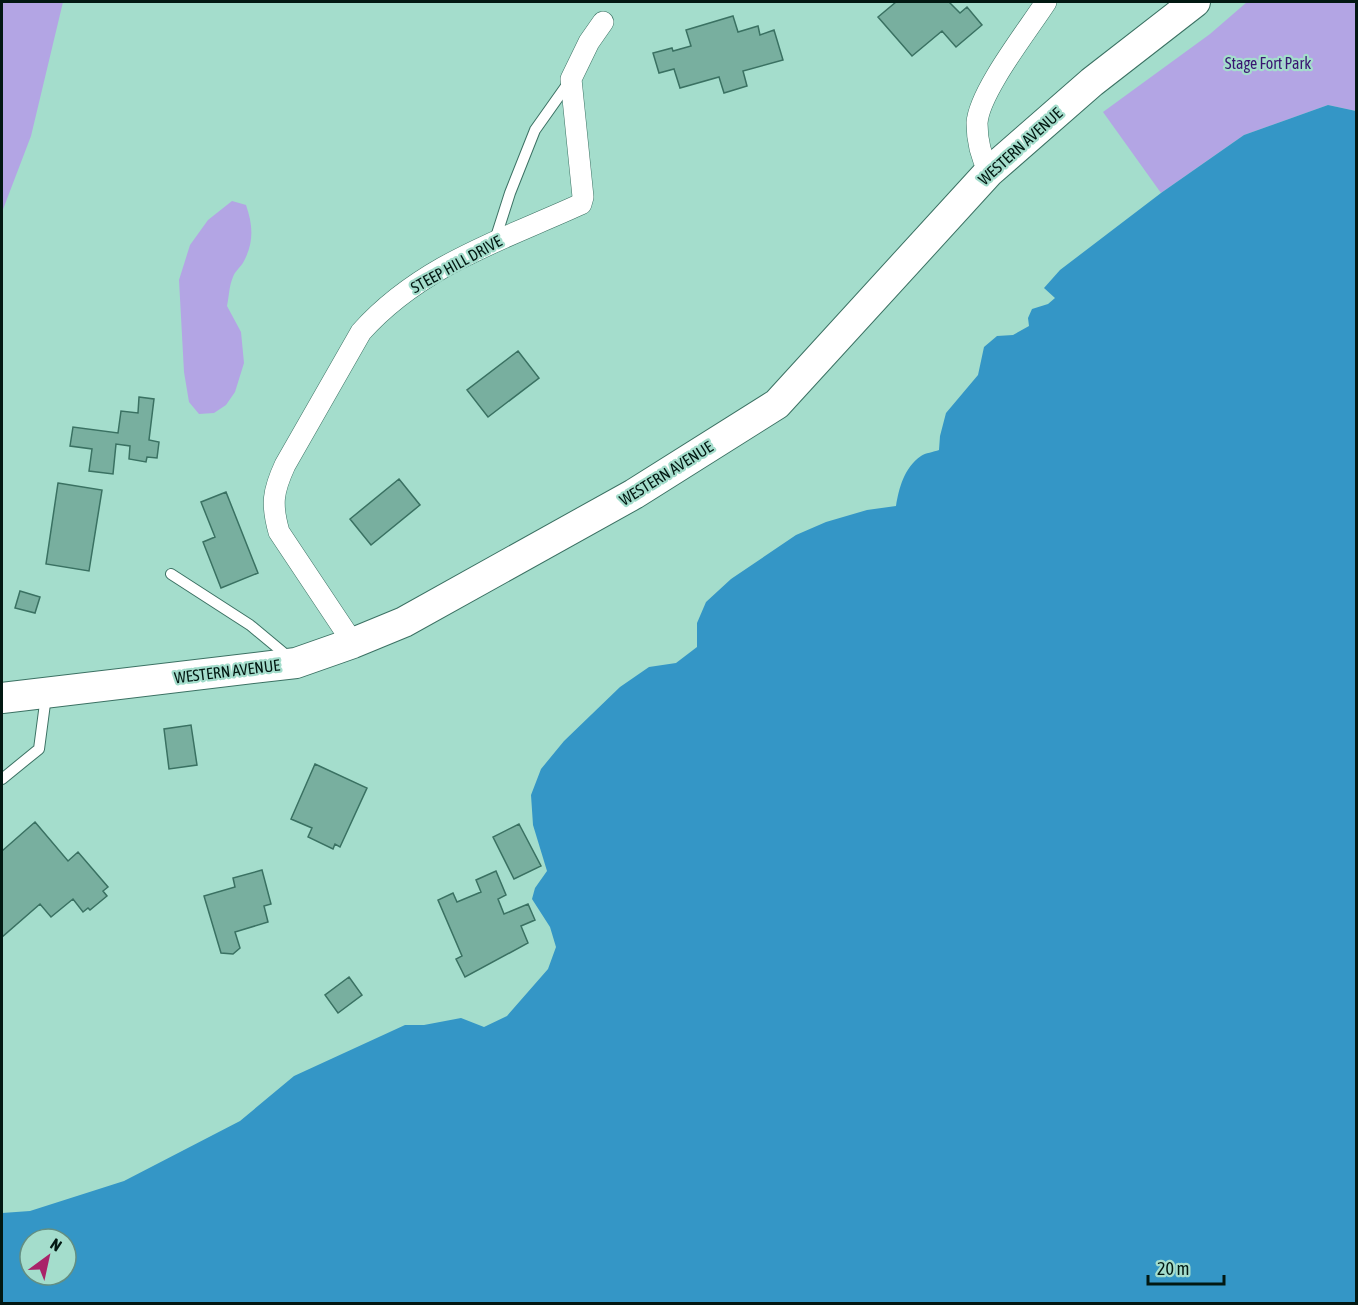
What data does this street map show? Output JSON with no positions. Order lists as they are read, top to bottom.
{
  "streets": {
    "main road": ["WESTERN AVENUE"],
    "street": ["STEEP HILL DRIVE"]
  },
  "crossings": [
    ["WESTERN AVENUE", "STEEP HILL DRIVE"]
  ],
  "parks": ["Stage Fort Park"],
  "scale_bar": "20 m",
  "north": "top right"
}
